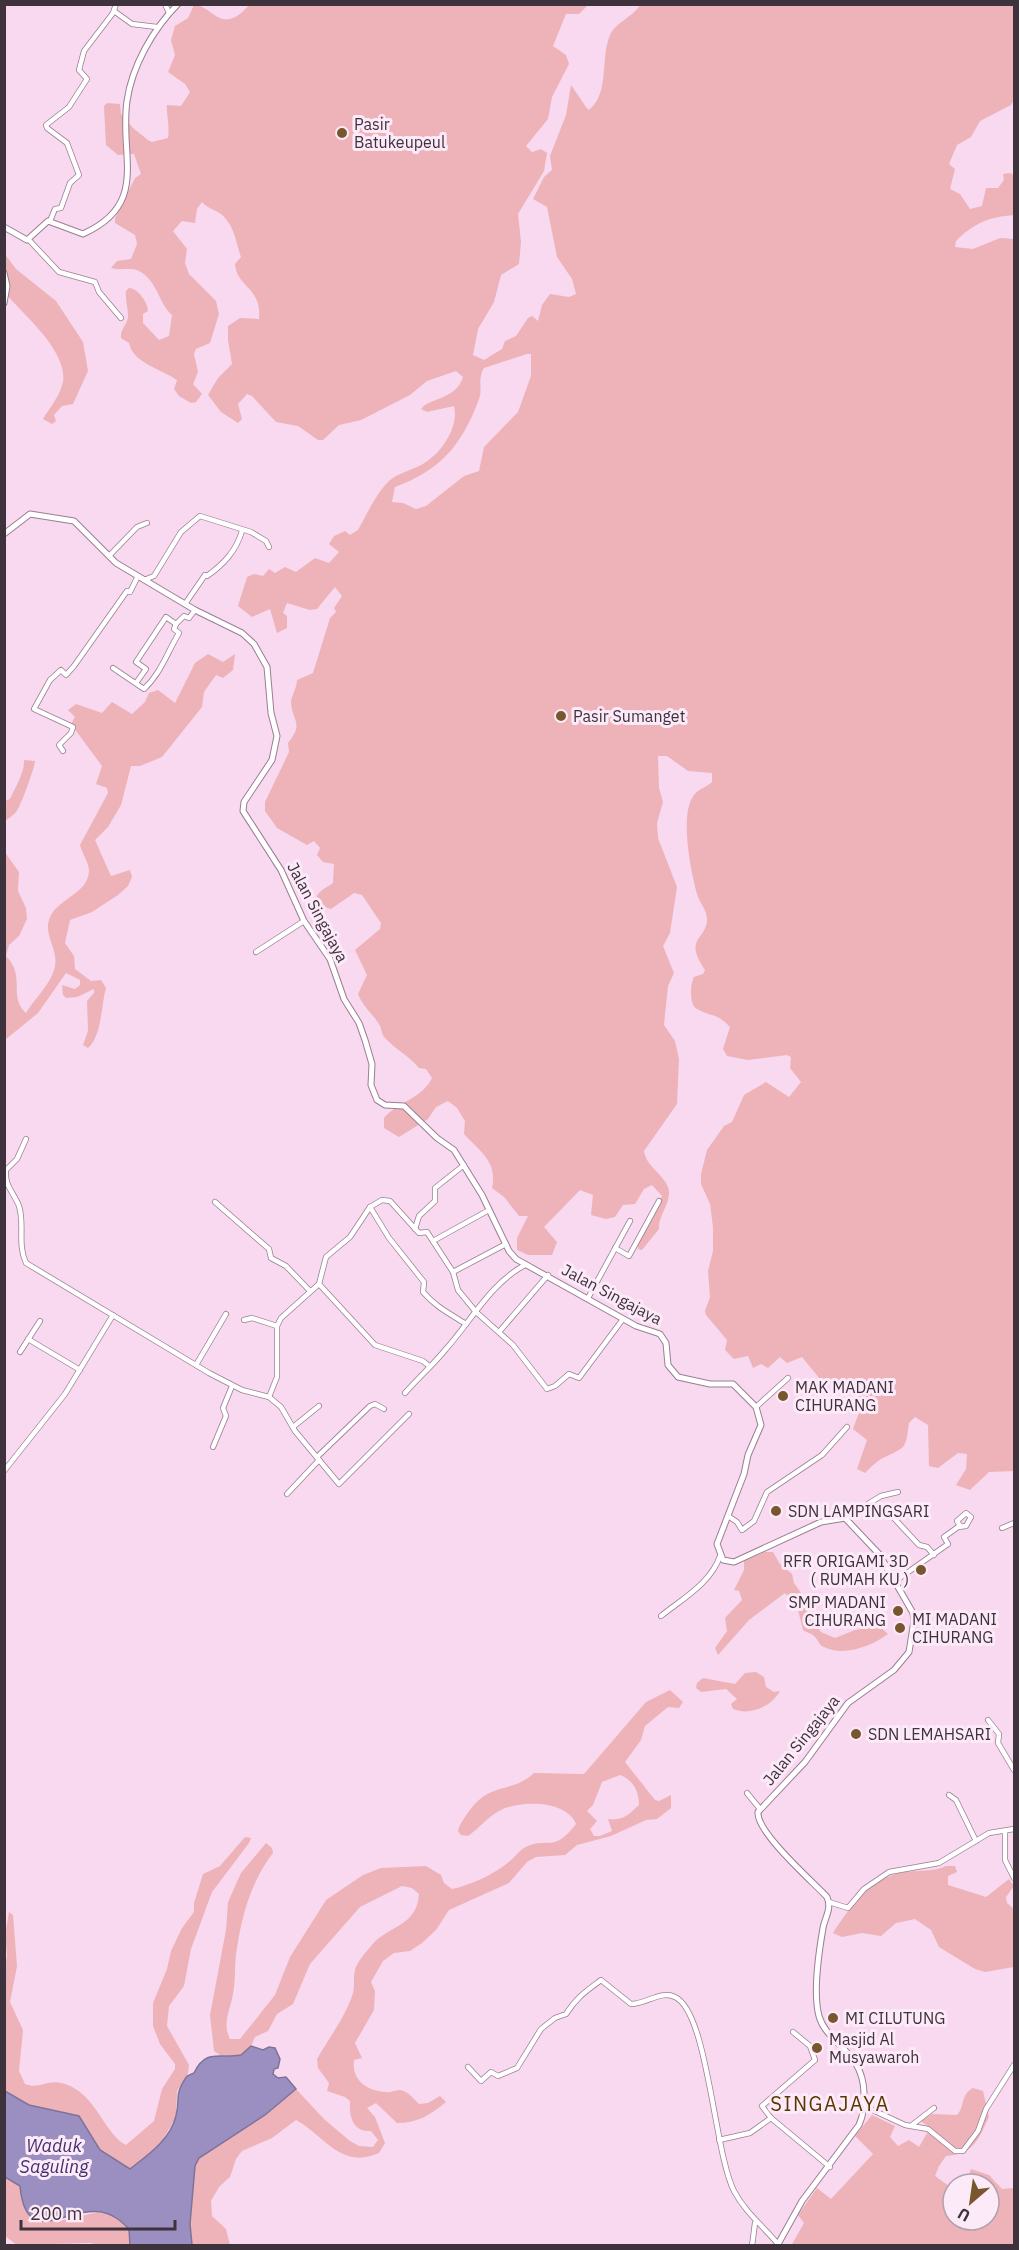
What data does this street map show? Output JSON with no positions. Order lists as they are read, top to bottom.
{
  "streets": {
    "street": ["Jalan Singajaya"]
  },
  "districts": ["SINGAJAYA"],
  "water": ["Waduk Saguling"],
  "places": [
    "Pasir Batukeupeul",
    "Pasir Sumanget",
    "MAK MADANI CIHURANG",
    "SDN LAMPINGSARI",
    "RFR ORIGAMI 3D ( RUMAH KU )",
    "SMP MADANI CIHURANG",
    "MI MADANI CIHURANG",
    "SDN LEMAHSARI",
    "MI CILUTUNG",
    "Masjid Al Musyawaroh"
  ],
  "scale_bar": "200 m",
  "north": "bottom left"
}
